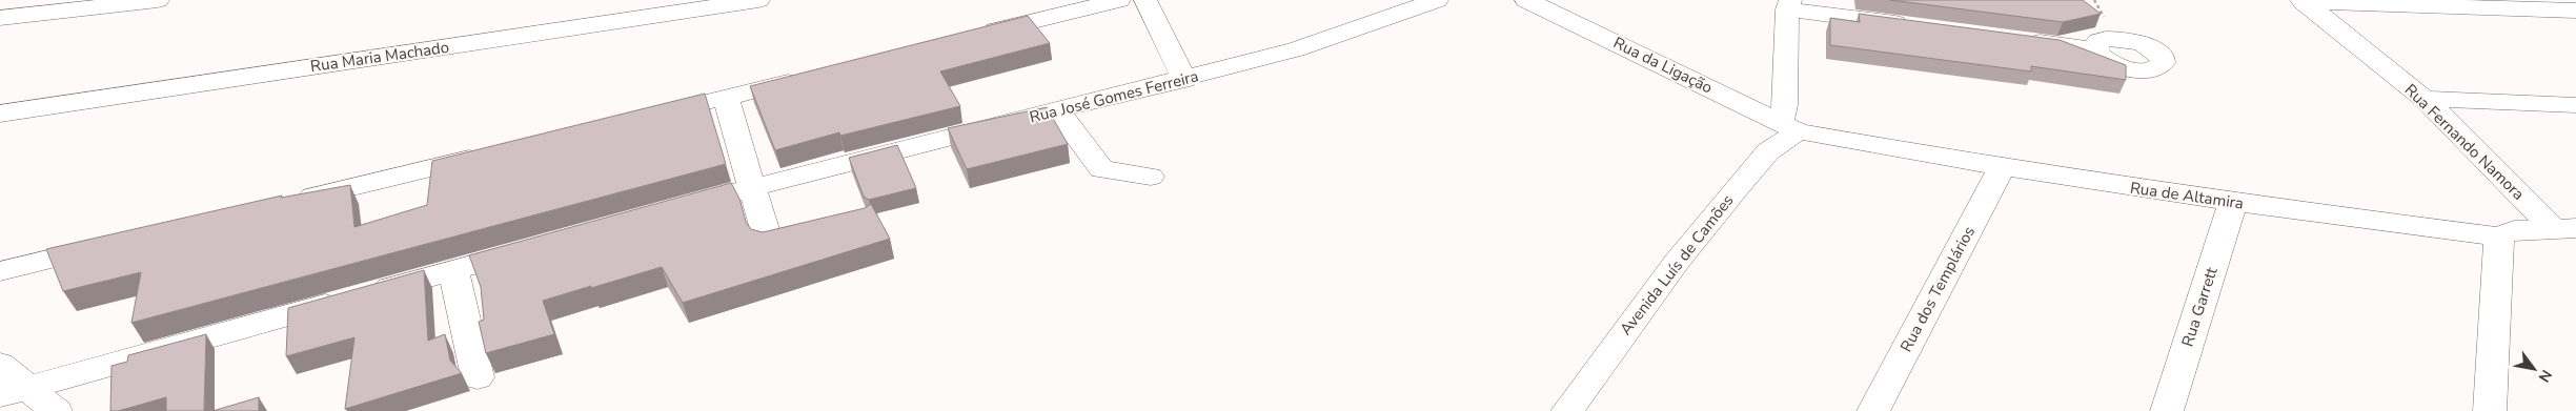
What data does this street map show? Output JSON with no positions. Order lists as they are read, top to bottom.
{
  "streets": {
    "street": [
      "Rua Maria Machado",
      "Rua da Ligação",
      "Rua José Gomes Ferreira",
      "Rua Fernando Namora",
      "Rua de Altamira",
      "Avenida Luís de Camões",
      "Rua dos Templários",
      "Rua Garrett"
    ]
  },
  "crossings": [
    ["Rua da Ligação", "Rua de Altamira"],
    ["Rua da Ligação", "Avenida Luís de Camões"],
    ["Rua Fernando Namora", "Rua de Altamira"],
    ["Rua de Altamira", "Avenida Luís de Camões"],
    ["Rua de Altamira", "Rua dos Templários"],
    ["Rua de Altamira", "Rua Garrett"]
  ],
  "north": "bottom right"
}
